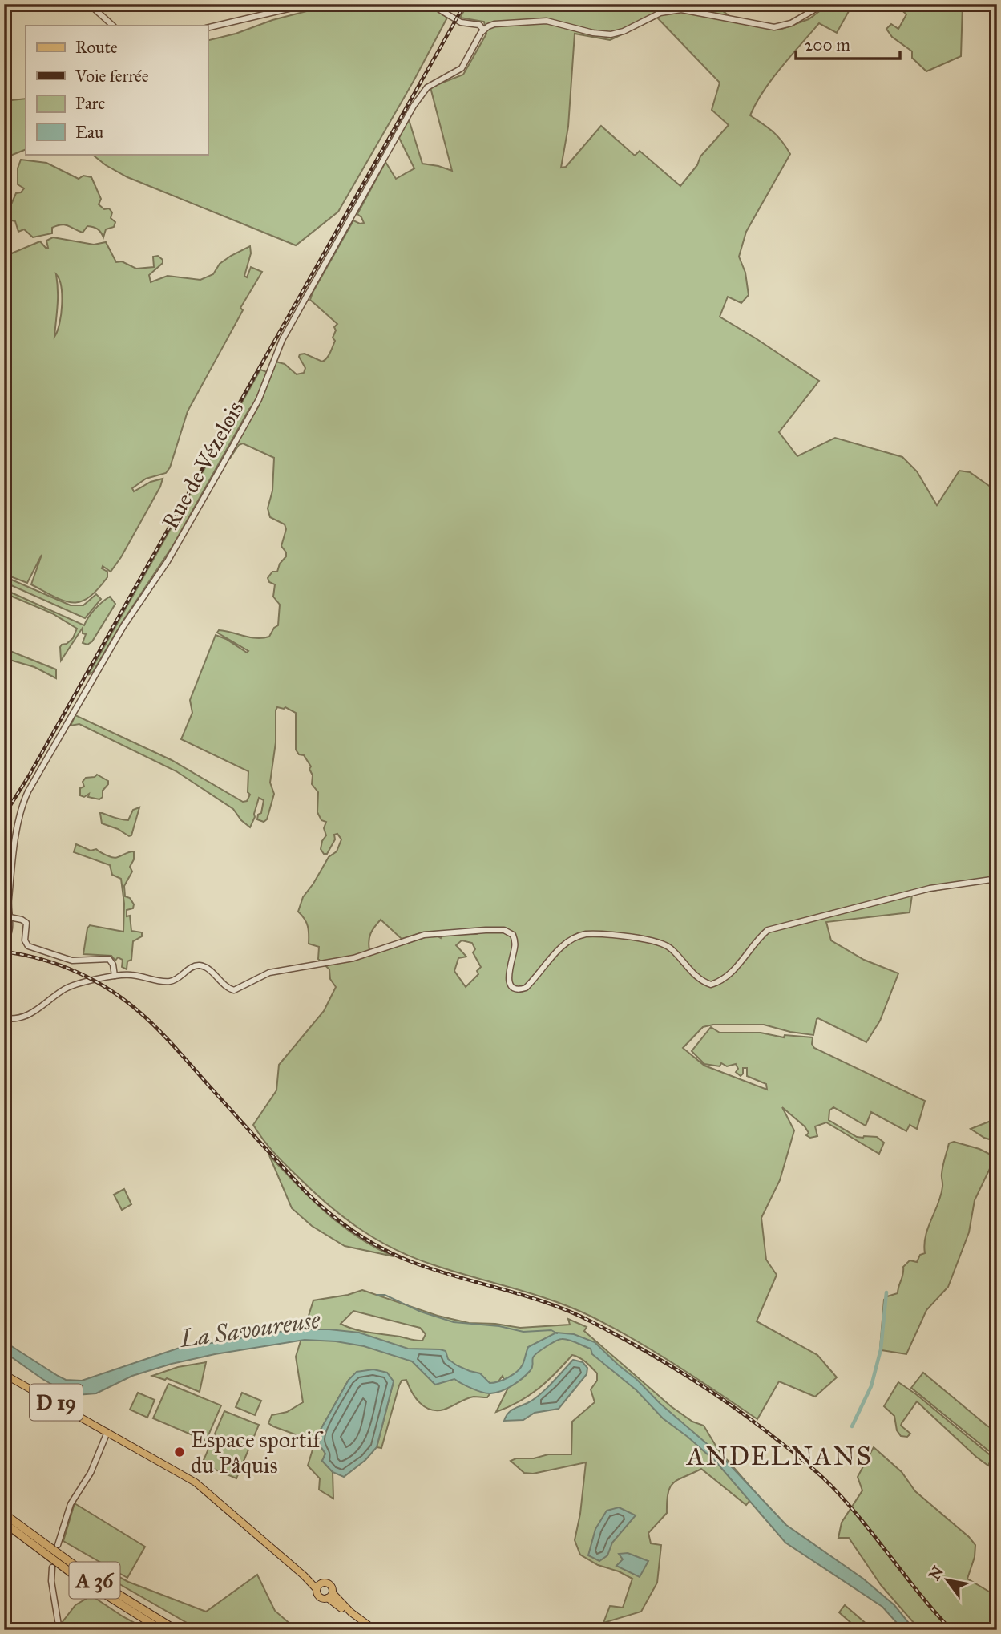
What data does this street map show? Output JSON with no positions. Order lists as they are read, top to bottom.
{
  "streets": {
    "highway": ["A 36"],
    "main road": ["D 19"],
    "street": ["Rue de Vézelois"]
  },
  "districts": ["ANDELNANS"],
  "water": ["La Savoureuse"],
  "places": ["Espace sportif du Pâquis"],
  "legend": [
    "Route",
    "Voie ferrée",
    "Parc",
    "Eau"
  ],
  "scale_bar": "200 m",
  "north": "top left"
}
